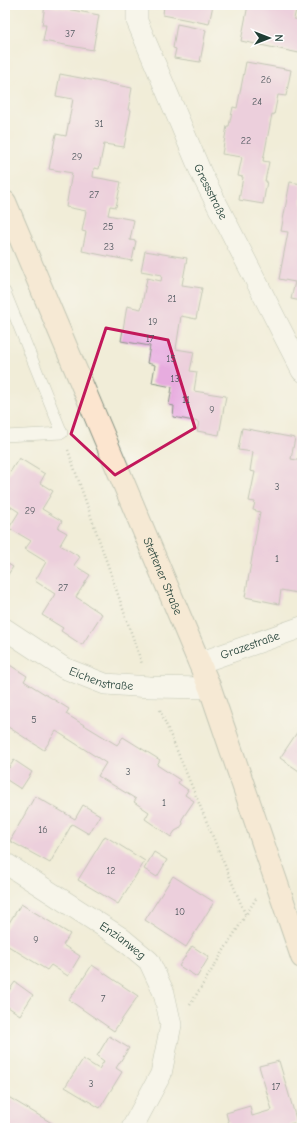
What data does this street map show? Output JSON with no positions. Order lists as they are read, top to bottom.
{
  "streets": {
    "street": [
      "Gressstraße",
      "Stettener Straße",
      "Grazestraße",
      "Eichenstraße",
      "Enzianweg"
    ]
  },
  "crossings": [
    ["Stettener Straße", "Grazestraße"],
    ["Stettener Straße", "Eichenstraße"]
  ],
  "house_numbers": [
    "37",
    "26",
    "24",
    "31",
    "22",
    "29",
    "27",
    "25",
    "23",
    "21",
    "19",
    "17",
    "15",
    "13",
    "11",
    "9",
    "3",
    "29",
    "1",
    "27",
    "5",
    "3",
    "1",
    "16",
    "12",
    "10",
    "9",
    "7",
    "3",
    "17"
  ],
  "north": "right"
}
